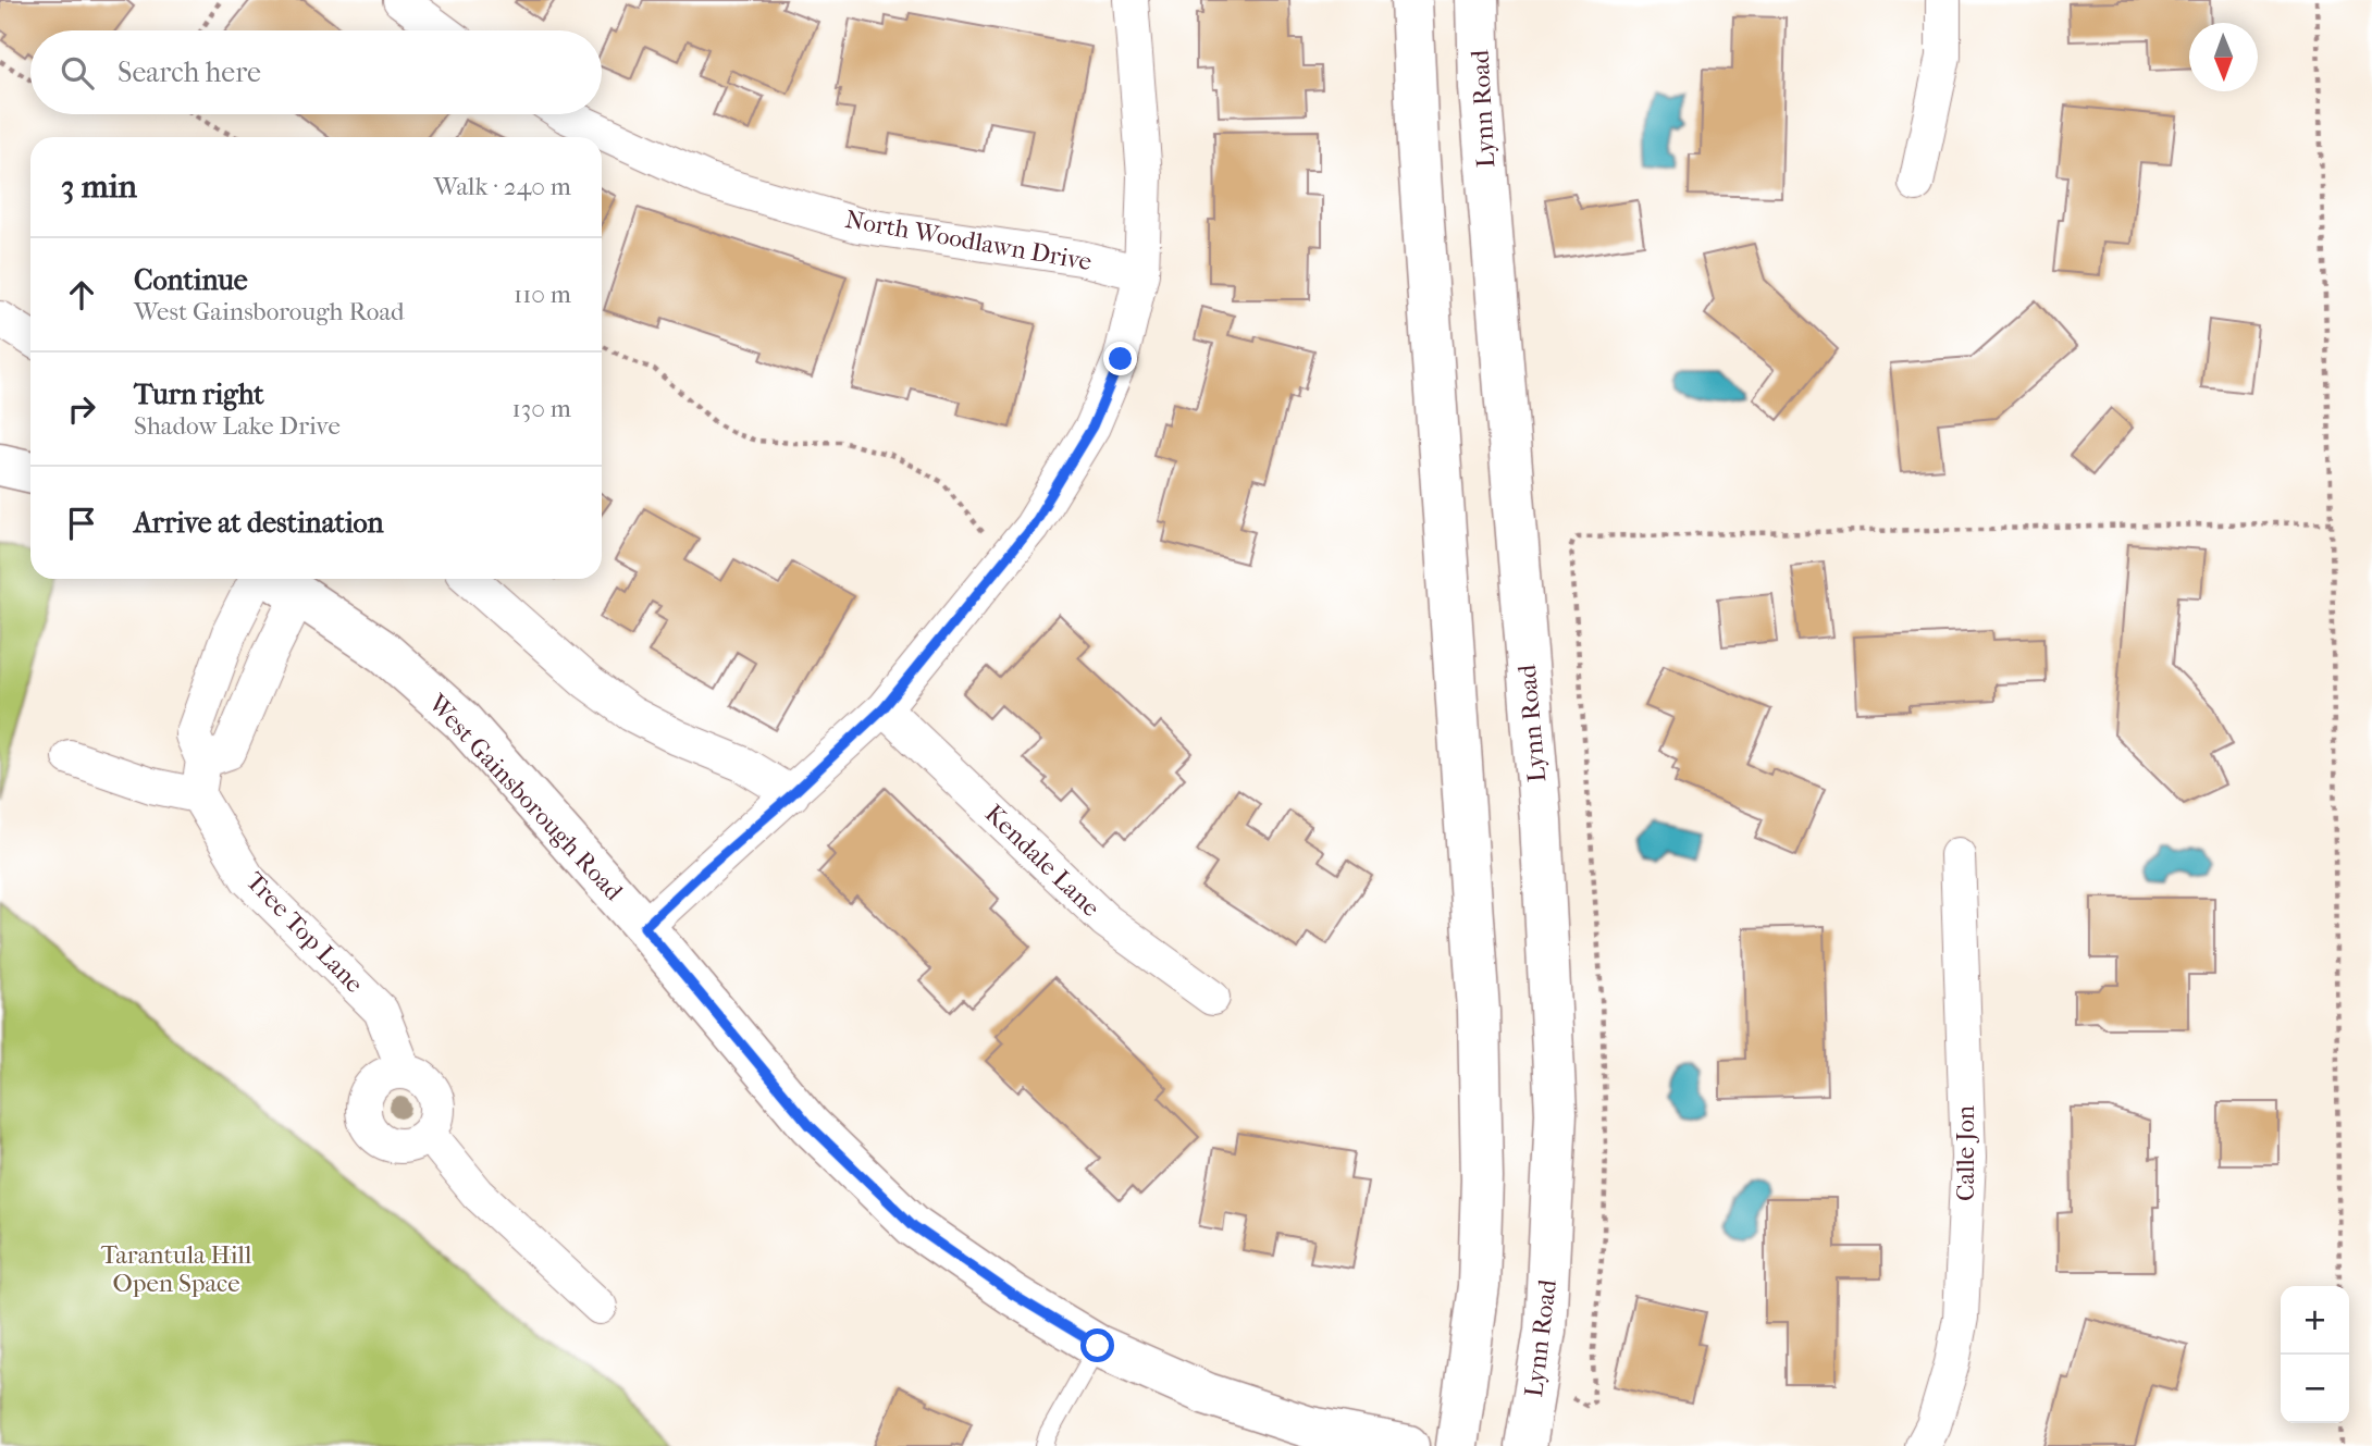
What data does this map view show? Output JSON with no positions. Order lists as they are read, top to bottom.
{
  "streets": {
    "main road": ["Lynn Road", "West Gainsborough Road"],
    "street": [
      "North Woodlawn Drive",
      "Kendale Lane",
      "Tree Top Lane",
      "Calle Jon"
    ]
  },
  "parks": ["Tarantula Hill Open Space"],
  "north": "bottom",
  "page": {
    "search": "Search here",
    "heading": ["3 min", "Walk · 240 m"],
    "list": [
      ["Continue", "West Gainsborough Road", "110 m"],
      ["Turn right", "Shadow Lake Drive", "130 m"],
      "Arrive at destination"
    ],
    "map_buttons": ["+", "−"]
  }
}
